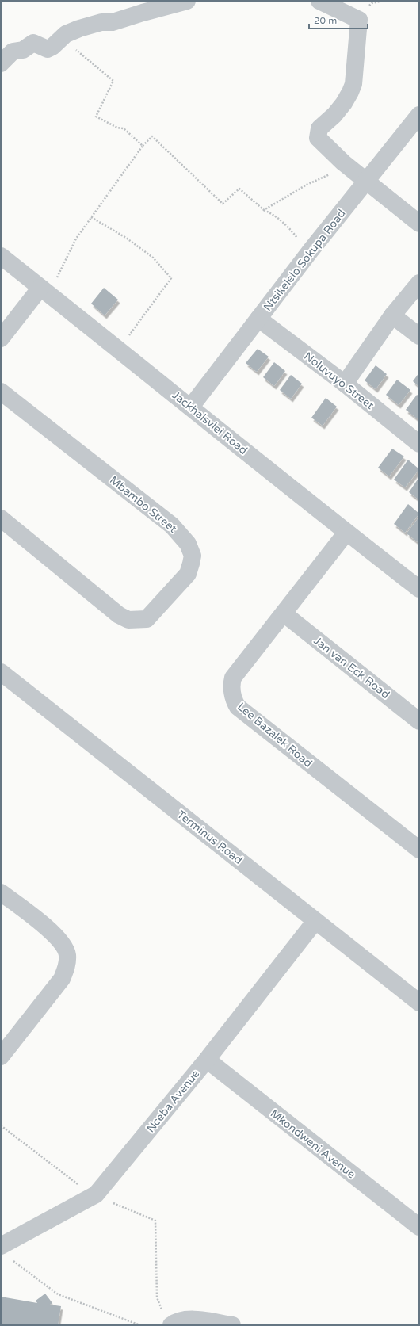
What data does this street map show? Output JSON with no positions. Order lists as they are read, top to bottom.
{
  "streets": {
    "street": [
      "Ntsikelelo Sokupa Road",
      "Noluvuyo Street",
      "Jackhalsvlei Road",
      "Mbambo Street",
      "Jan van Eck Road",
      "Lee Bazalek Road",
      "Terminus Road",
      "Nceba Avenue",
      "Mkondweni Avenue"
    ]
  },
  "crossings": [
    ["Ntsikelelo Sokupa Road", "Noluvuyo Street"],
    ["Ntsikelelo Sokupa Road", "Jackhalsvlei Road"],
    ["Jackhalsvlei Road", "Lee Bazalek Road"],
    ["Jan van Eck Road", "Lee Bazalek Road"],
    ["Terminus Road", "Nceba Avenue"],
    ["Nceba Avenue", "Mkondweni Avenue"]
  ],
  "scale_bar": "20 m"
}
